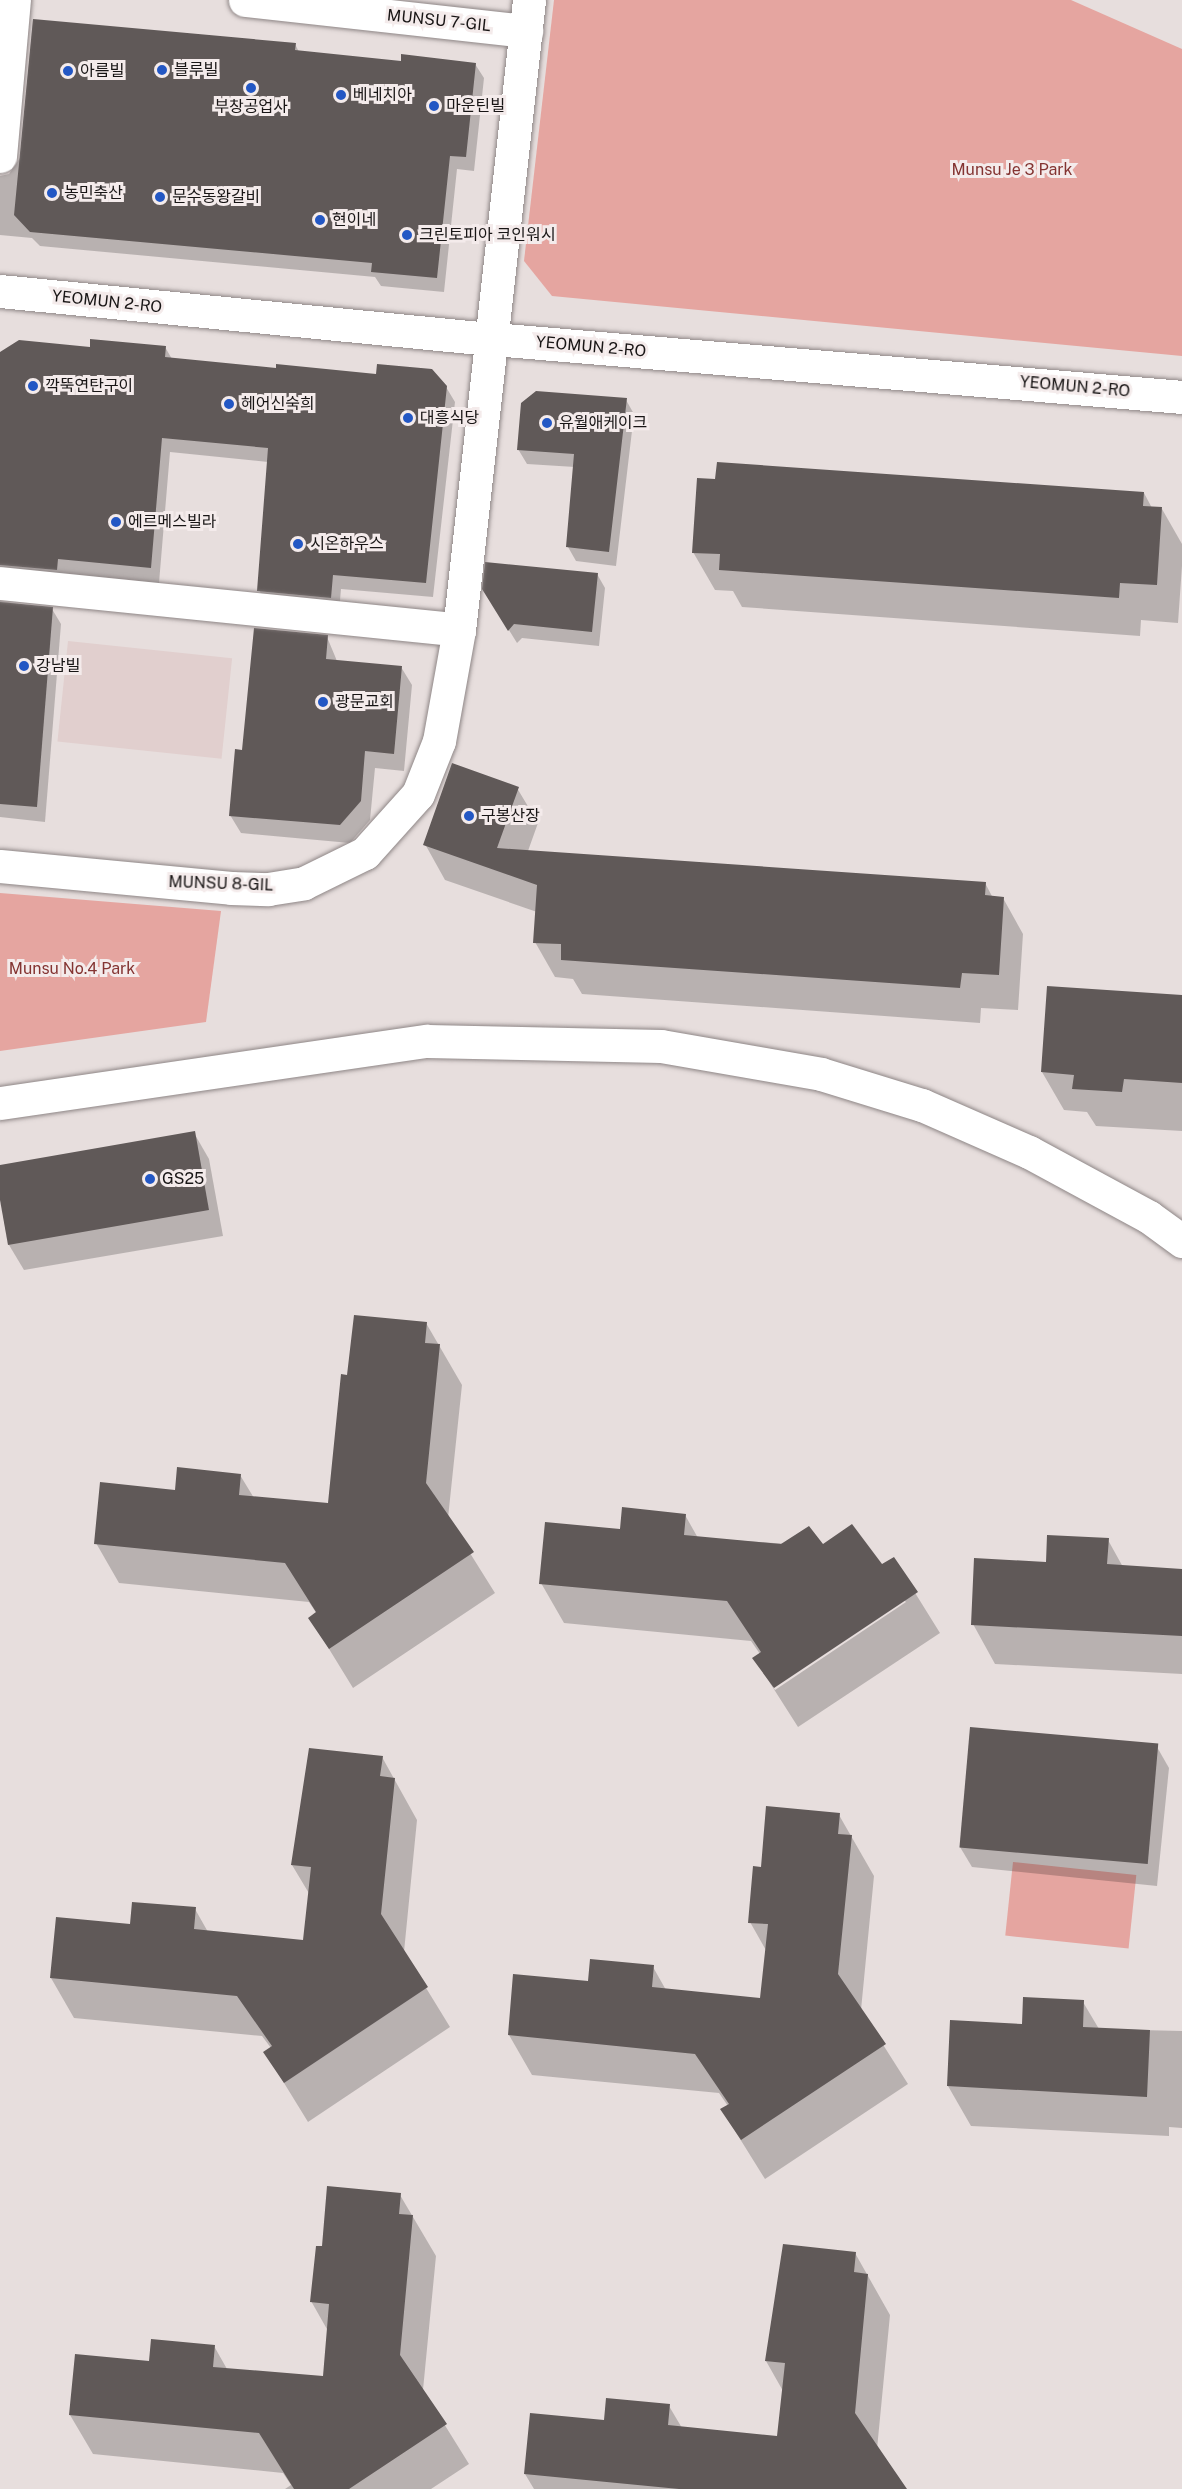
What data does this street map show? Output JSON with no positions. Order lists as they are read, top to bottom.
{
  "streets": {
    "street": ["MUNSU 7-GIL", "YEOMUN 2-RO", "MUNSU 8-GIL"]
  },
  "crossings": [
    ["MUNSU 7-GIL", "YEOMUN 2-RO"],
    ["MUNSU 7-GIL", "MUNSU 8-GIL"],
    ["YEOMUN 2-RO", "MUNSU 8-GIL"]
  ],
  "parks": ["Munsu Je 3 Park", "Munsu No.4 Park"],
  "places": [
    "블루빌",
    "아름빌",
    "부창공업사",
    "베네치아",
    "마운틴빌",
    "농민축산",
    "문수동왕갈비",
    "현이네",
    "크린토피아 코인워시",
    "깍뚝연탄구이",
    "헤어신숙희",
    "대흥식당",
    "유월애케이크",
    "에르메스빌라",
    "시온하우스",
    "강남빌",
    "광문교회",
    "구봉산장",
    "GS25"
  ]
}
